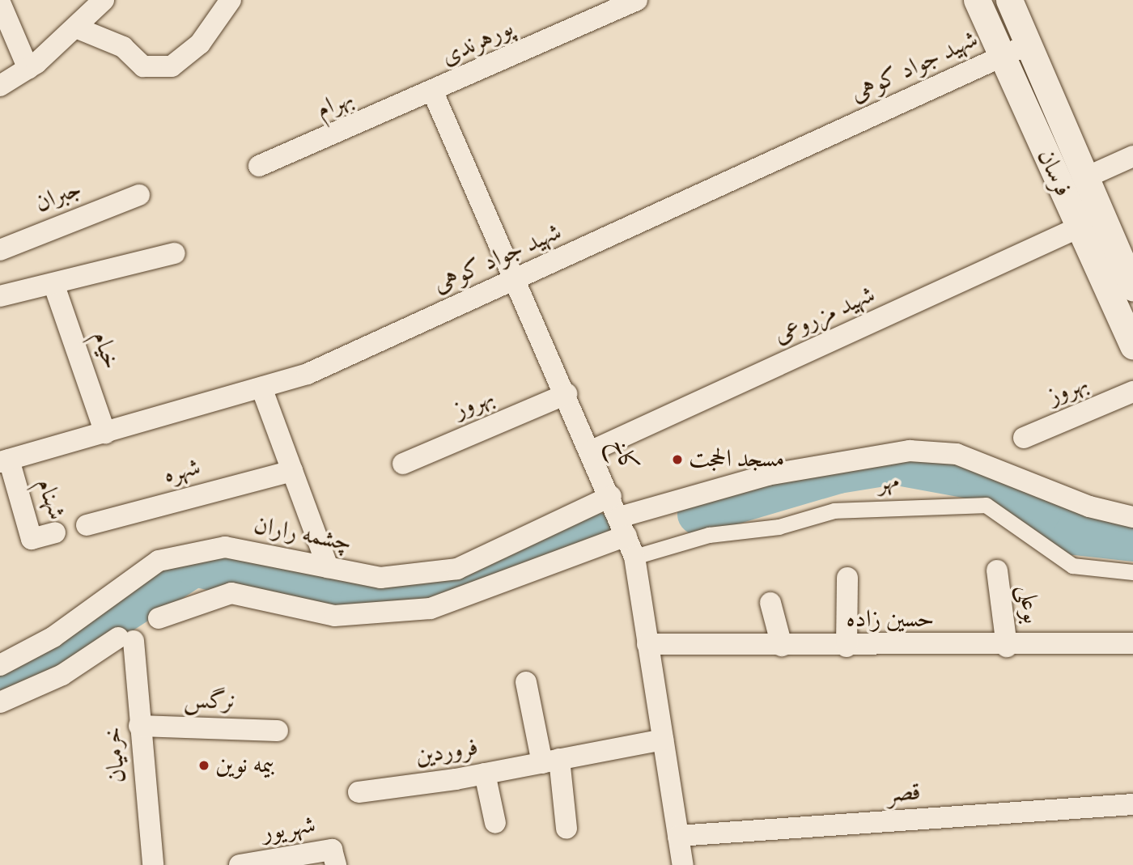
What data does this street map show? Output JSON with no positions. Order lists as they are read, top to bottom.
{
  "streets": {
    "street": [
      "پورهرندی",
      "شهید جواد کوهی",
      "بهرام",
      "فرسان",
      "جبران",
      "شهید مزروعی",
      "خیام",
      "بهروز",
      "کاخ",
      "شهره",
      "مهر",
      "شهنام",
      "چشمه راران",
      "بوعلی",
      "حسین زاده",
      "نرگس",
      "فروردین",
      "خرمیان",
      "قصر",
      "شهریور"
    ]
  },
  "crossings": [
    ["پورهرندی", "بهرام"],
    ["پورهرندی", "کاخ"],
    ["شهید جواد کوهی", "فرسان"],
    ["شهید جواد کوهی", "خیام"],
    ["شهید جواد کوهی", "کاخ"],
    ["شهید جواد کوهی", "شهنام"],
    ["بهرام", "کاخ"],
    ["فرسان", "شهید مزروعی"],
    ["شهید مزروعی", "کاخ"],
    ["بهروز", "کاخ"],
    ["کاخ", "مهر"],
    ["کاخ", "چشمه راران"],
    ["کاخ", "حسین زاده"],
    ["کاخ", "فروردین"],
    ["کاخ", "قصر"],
    ["بوعلی", "حسین زاده"],
    ["نرگس", "خرمیان"]
  ],
  "places": ["مسجد الحجت", "بیمه نوین"]
}
